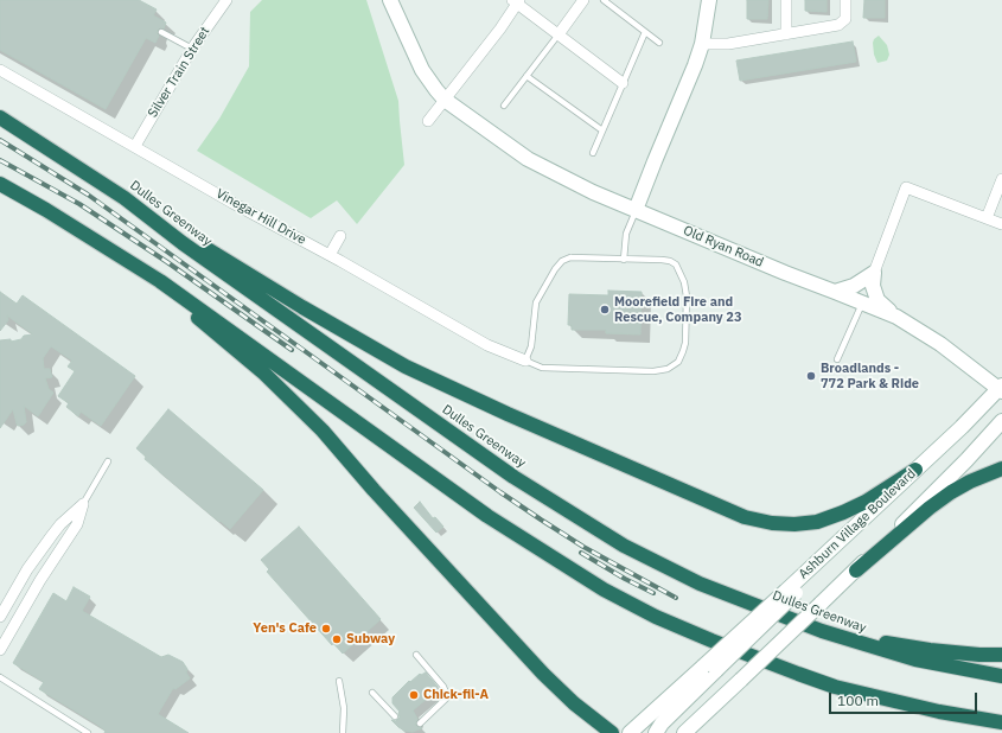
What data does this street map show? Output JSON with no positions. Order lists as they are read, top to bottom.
{
  "streets": {
    "highway": ["Dulles Greenway"],
    "street": [
      "Silver Train Street",
      "Vinegar Hill Drive",
      "Old Ryan Road",
      "Ashburn Village Boulevard"
    ]
  },
  "crossings": [
    ["Silver Train Street", "Vinegar Hill Drive"],
    ["Old Ryan Road", "Ashburn Village Boulevard"]
  ],
  "places": [
    "Moorefield Fire and Rescue, Company 23",
    "Broadlands - 772 Park & Ride",
    "Yen's Cafe",
    "Subway",
    "Chick-fil-A"
  ],
  "scale_bar": "100 m"
}
